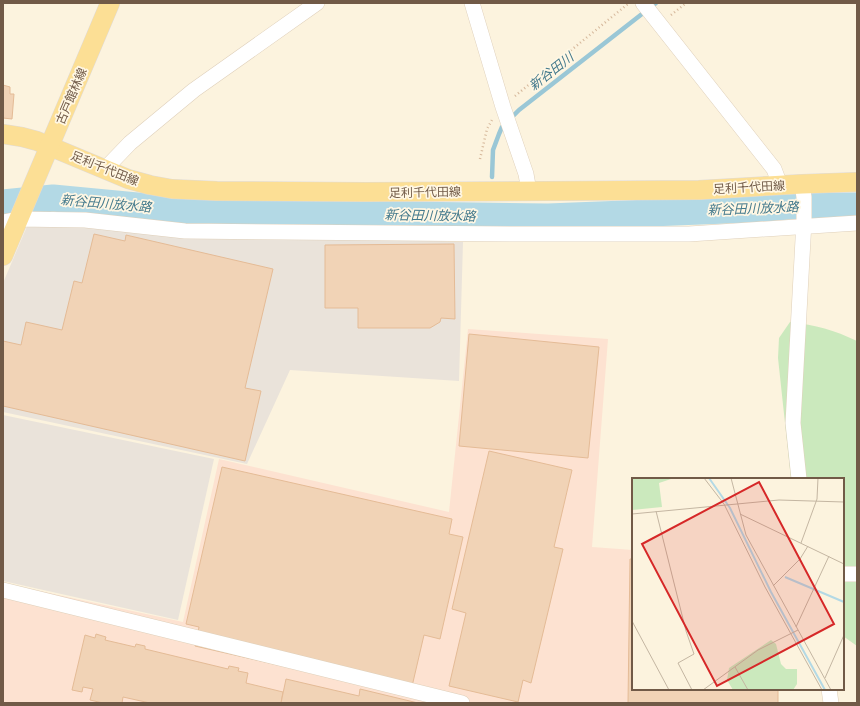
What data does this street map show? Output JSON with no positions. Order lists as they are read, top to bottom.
{
  "streets": {
    "main road": ["古戸館林線", "足利千代田線"]
  },
  "crossings": [
    ["古戸館林線", "足利千代田線"]
  ],
  "water": ["新谷田川", "新谷田川放水路"]
}
